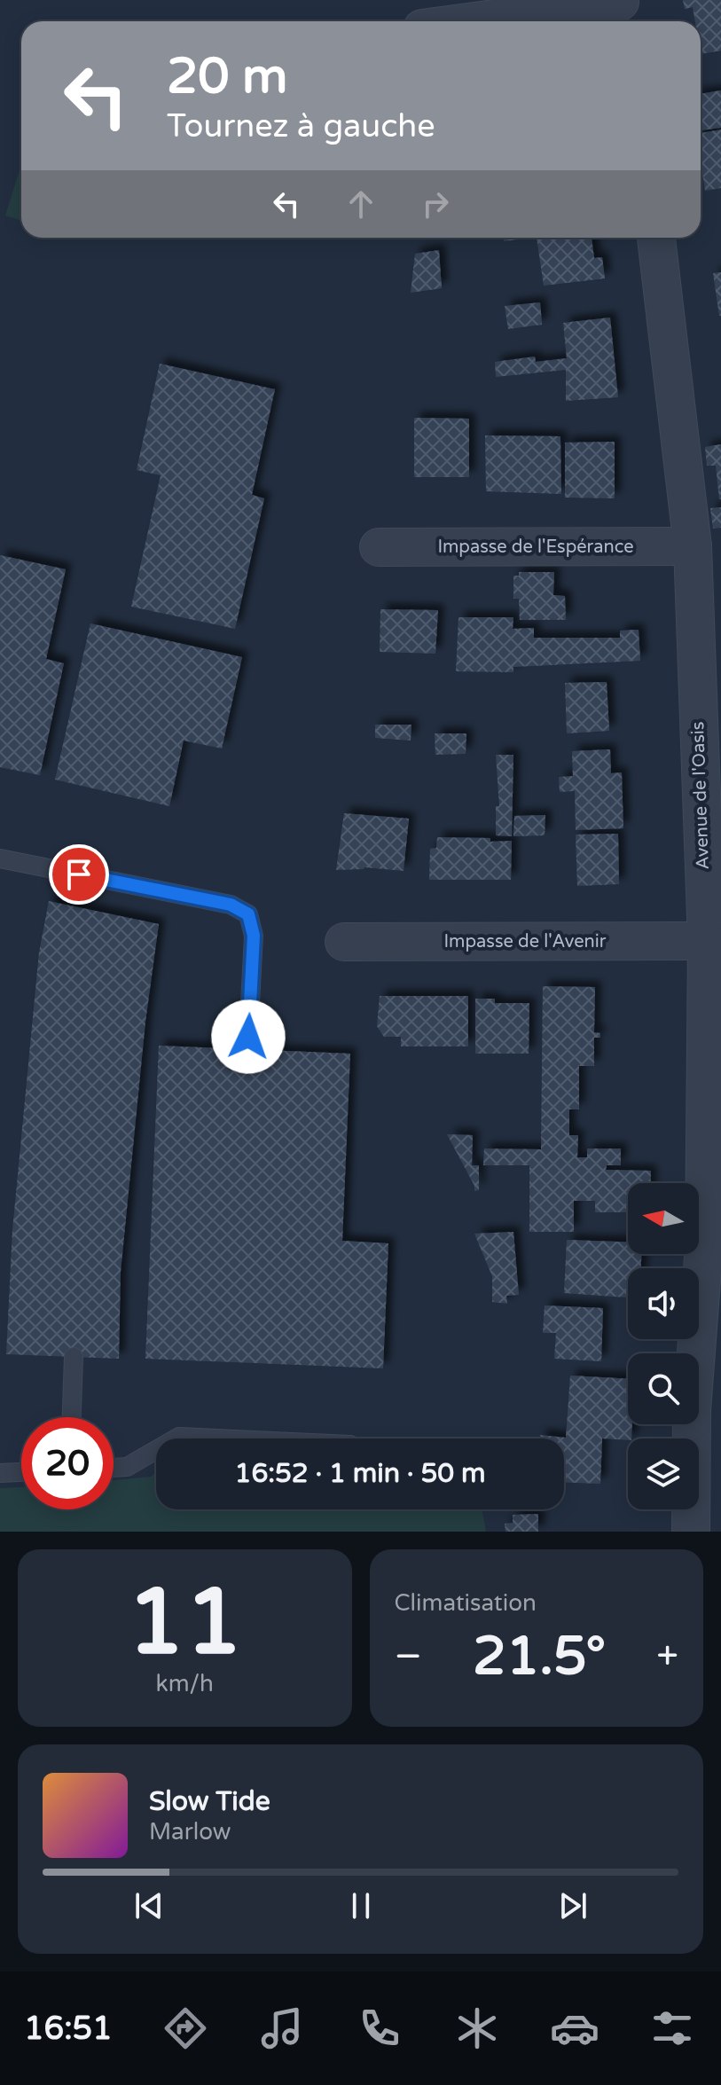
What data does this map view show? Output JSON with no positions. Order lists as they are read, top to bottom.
{
  "streets": {
    "street": ["Impasse de l'Espérance", "Avenue de l'Oasis", "Impasse de l'Avenir"]
  },
  "crossings": [
    ["Impasse de l'Espérance", "Avenue de l'Oasis"],
    ["Avenue de l'Oasis", "Impasse de l'Avenir"]
  ],
  "north": "left",
  "page": {
    "turn": ["20 m", "Tournez à gauche"],
    "limit": "20",
    "trip": "16:52 · 1 min · 50 m",
    "tile": [
      ["11", "km/h"],
      "Climatisation"
    ],
    "heat": ["−", "21.5°", "+"],
    "song": ["Slow Tide", "Marlow"],
    "tabs": "16:51"
  }
}
